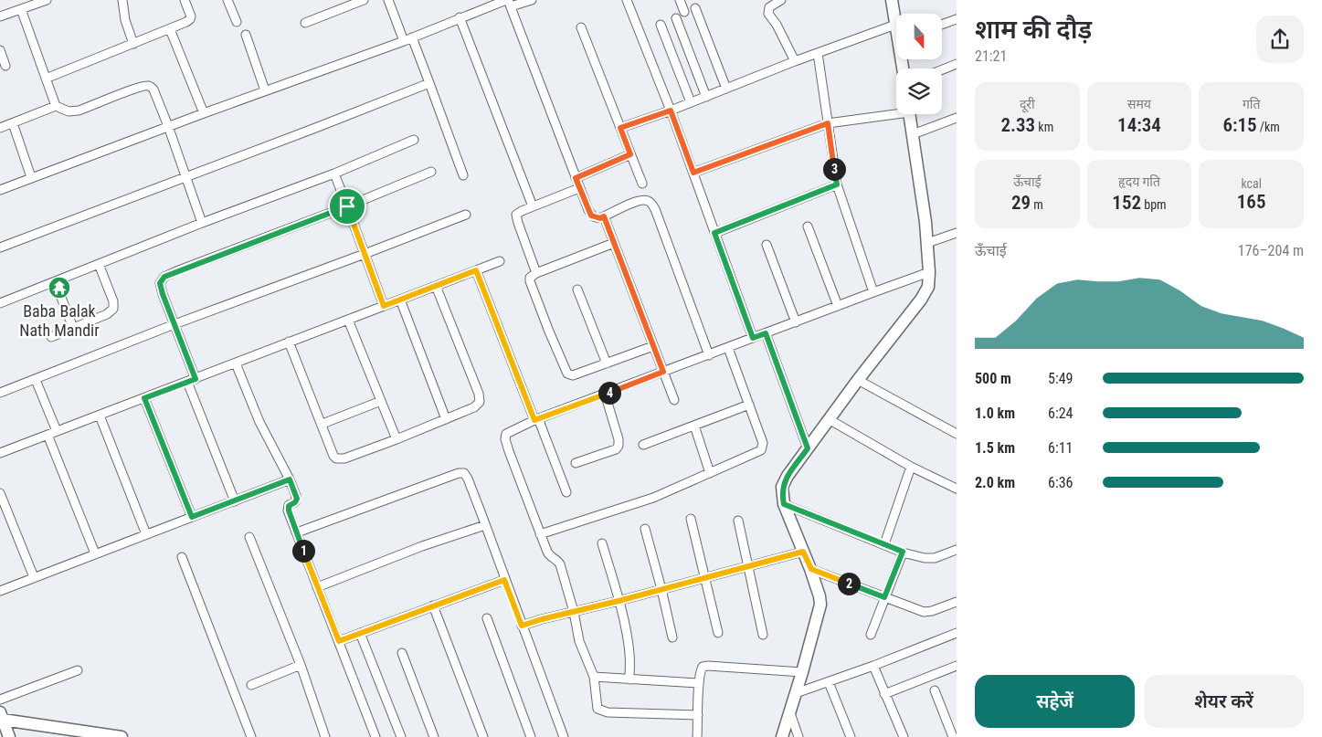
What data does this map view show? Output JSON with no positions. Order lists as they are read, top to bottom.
{
  "places": {
    "temple": ["Baba Balak Nath Mandir"]
  },
  "north": "bottom",
  "page": {
    "heading": ["शाम की दौड़", "21:21"],
    "stats": [
      ["दूरी", "2.33 km"],
      ["समय", "14:34"],
      ["गति", "6:15 /km"],
      ["ऊँचाई", "29 m"],
      ["हृदय गति", "152 bpm"],
      ["kcal", "165"]
    ],
    "pins": [
      "3",
      "4",
      "1",
      "2"
    ],
    "chart": ["ऊँचाई", "176–204 m"],
    "list": [
      {
        "name": "500 m",
        "note": "5:49"
      },
      {
        "name": "1.0 km",
        "note": "6:24"
      },
      {
        "name": "1.5 km",
        "note": "6:11"
      },
      {
        "name": "2.0 km",
        "note": "6:36"
      }
    ],
    "buttons": ["सहेजें", "शेयर करें"]
  }
}
